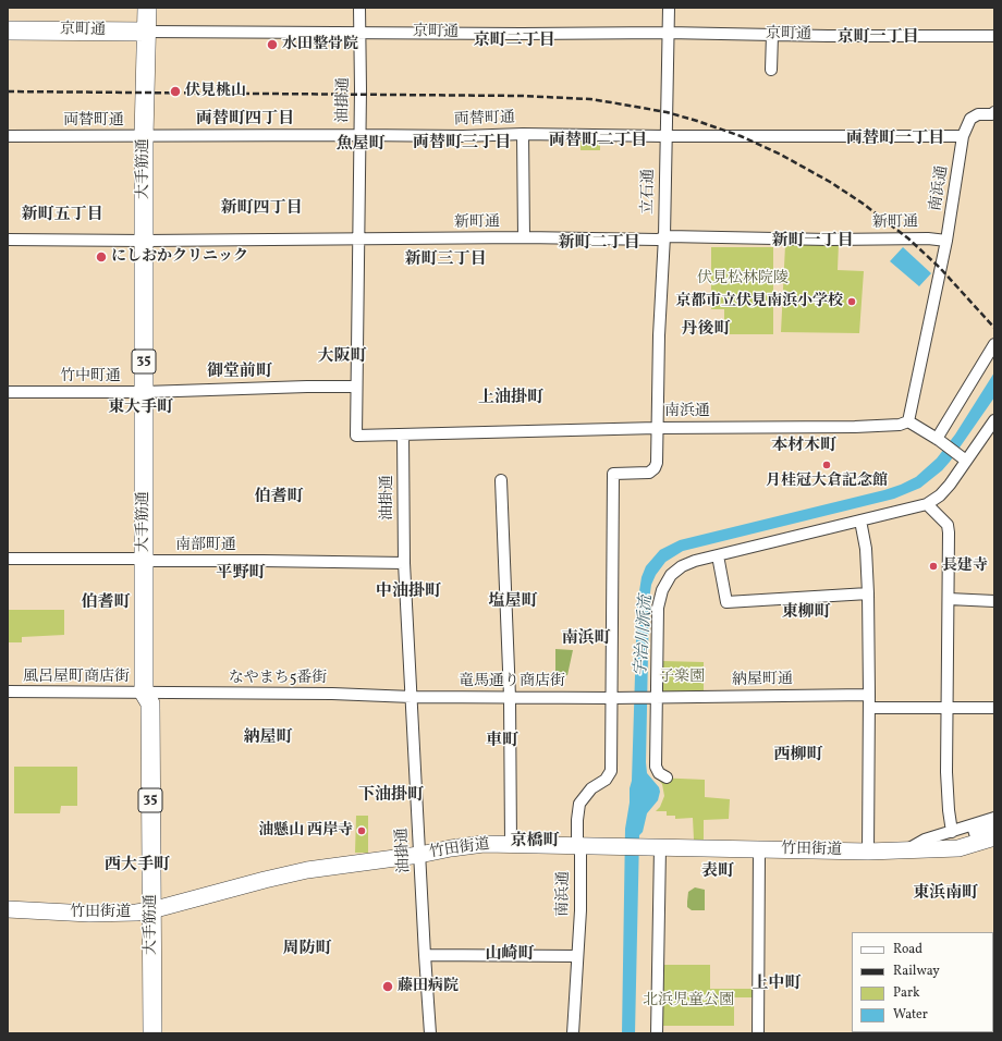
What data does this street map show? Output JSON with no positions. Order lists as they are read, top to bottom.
{
  "streets": {
    "main road": [
      "京町通",
      "大手筋通",
      "35",
      "竹田街道"
    ],
    "street": [
      "油掛通",
      "両替町通",
      "南浜通",
      "立石通",
      "新町通",
      "竹中町通",
      "南部町通",
      "風呂屋町商店街",
      "なやまち5番街",
      "納屋町通",
      "竜馬通り商店街"
    ]
  },
  "crossings": [
    ["京町通", "油掛通"],
    ["京町通", "大手筋通"],
    ["京町通", "立石通"],
    ["油掛通", "両替町通"],
    ["油掛通", "新町通"],
    ["油掛通", "竹中町通"],
    ["油掛通", "南部町通"],
    ["油掛通", "なやまち5番街"],
    ["油掛通", "竜馬通り商店街"],
    ["油掛通", "竹田街道"],
    ["両替町通", "大手筋通"],
    ["両替町通", "南浜通"],
    ["両替町通", "立石通"],
    ["大手筋通", "新町通"],
    ["大手筋通", "竹中町通"],
    ["大手筋通", "南部町通"],
    ["大手筋通", "風呂屋町商店街"],
    ["大手筋通", "なやまち5番街"],
    ["大手筋通", "竹田街道"],
    ["南浜通", "立石通"],
    ["南浜通", "新町通"],
    ["南浜通", "納屋町通"],
    ["南浜通", "竜馬通り商店街"],
    ["南浜通", "竹田街道"],
    ["立石通", "新町通"],
    ["風呂屋町商店街", "なやまち5番街"],
    ["なやまち5番街", "竜馬通り商店街"],
    ["納屋町通", "竜馬通り商店街"]
  ],
  "districts": [
    "京町一丁目",
    "京町二丁目",
    "両替町四丁目",
    "両替町一丁目",
    "両替町二丁目",
    "両替町三丁目",
    "魚屋町",
    "新町四丁目",
    "新町五丁目",
    "新町一丁目",
    "新町二丁目",
    "新町三丁目",
    "丹後町",
    "大阪町",
    "御堂前町",
    "上油掛町",
    "東大手町",
    "本材木町",
    "伯耆町",
    "平野町",
    "中油掛町",
    "塩屋町",
    "伯耆町",
    "東柳町",
    "南浜町",
    "納屋町",
    "車町",
    "西柳町",
    "下油掛町",
    "京橋町",
    "西大手町",
    "表町",
    "東浜南町",
    "周防町",
    "山崎町",
    "上中町"
  ],
  "water": ["宇治川派流"],
  "parks": ["伏見松林院陵", "子楽園", "北浜児童公園"],
  "places": [
    "水田整骨院",
    "伏見桃山",
    "にしおかクリニック",
    "京都市立伏見南浜小学校",
    "月桂冠大倉記念館",
    "長建寺",
    "油懸山 西岸寺",
    "藤田病院"
  ],
  "legend": [
    "Road",
    "Railway",
    "Park",
    "Water"
  ]
}
